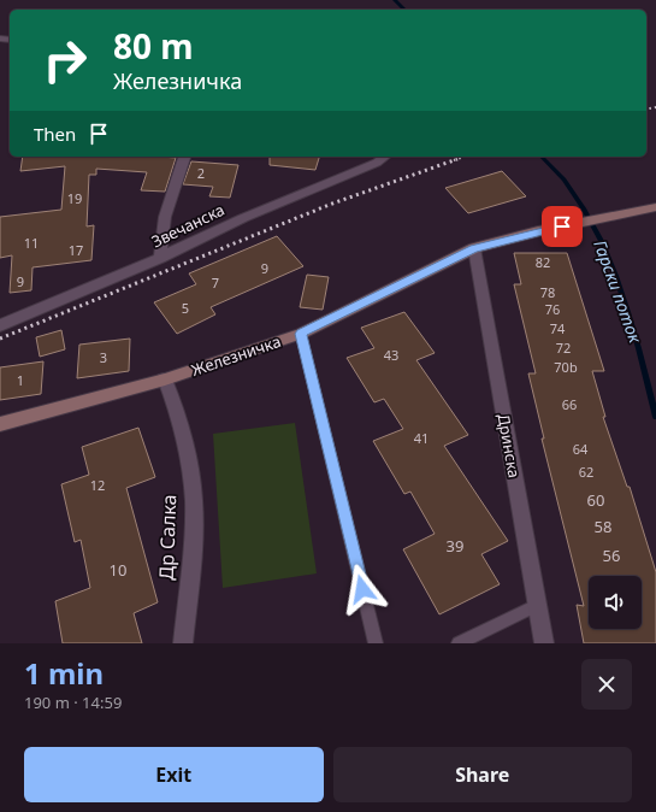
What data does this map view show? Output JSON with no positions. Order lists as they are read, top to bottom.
{
  "streets": {
    "street": [
      "Звечанска",
      "Железничка",
      "Дринска",
      "Др Салка"
    ]
  },
  "crossings": [
    ["Железничка", "Дринска"],
    ["Железничка", "Др Салка"]
  ],
  "water": ["Гарски поток"],
  "house_numbers": [
    "2",
    "19",
    "11",
    "17",
    "82",
    "9",
    "9",
    "7",
    "78",
    "5",
    "76",
    "74",
    "72",
    "43",
    "3",
    "70b",
    "1",
    "66",
    "41",
    "64",
    "62",
    "12",
    "60",
    "58",
    "39",
    "56",
    "10"
  ],
  "page": {
    "turn": ["80 m", "Железничка"],
    "then": "Then",
    "heading": ["1 min", "190 m · 14:59"],
    "buttons": ["Exit", "Share"]
  }
}
